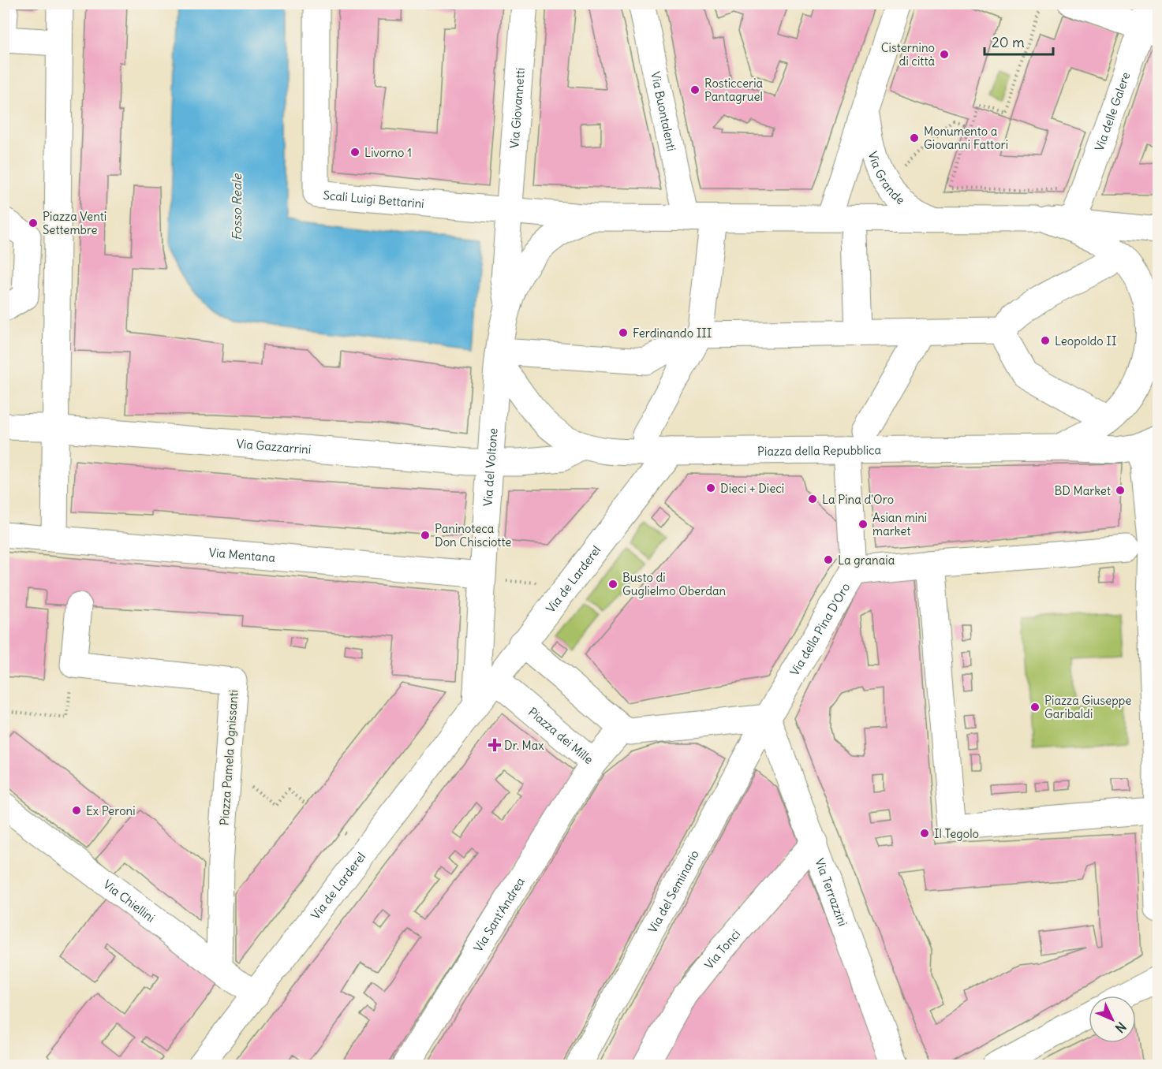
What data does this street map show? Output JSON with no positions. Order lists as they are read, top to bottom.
{
  "streets": {
    "street": [
      "Via Giovannetti",
      "Via Buontalenti",
      "Via delle Galere",
      "Via Grande",
      "Scali Luigi Bettarini",
      "Via Gazzarrini",
      "Piazza della Repubblica",
      "Via del Voltone",
      "Via Mentana",
      "Via de Larderel",
      "Via della Pina D'Oro",
      "Piazza dei Mille",
      "Piazza Pamela Ognissanti",
      "Via Terrazzini",
      "Via del Seminario",
      "Via Chiellini",
      "Via Sant'Andrea",
      "Via Tonci"
    ]
  },
  "crossings": [
    ["Via Giovannetti", "Scali Luigi Bettarini"],
    ["Via Giovannetti", "Piazza della Repubblica"],
    ["Via Buontalenti", "Piazza della Repubblica"],
    ["Via delle Galere", "Piazza della Repubblica"],
    ["Via Grande", "Piazza della Repubblica"],
    ["Scali Luigi Bettarini", "Piazza della Repubblica"],
    ["Via Gazzarrini", "Via del Voltone"],
    ["Piazza della Repubblica", "Via del Voltone"],
    ["Piazza della Repubblica", "Via de Larderel"],
    ["Piazza della Repubblica", "Via della Pina D'Oro"],
    ["Via del Voltone", "Via Mentana"],
    ["Via de Larderel", "Piazza dei Mille"],
    ["Via de Larderel", "Via Chiellini"],
    ["Via della Pina D'Oro", "Via Terrazzini"],
    ["Via della Pina D'Oro", "Via del Seminario"],
    ["Piazza dei Mille", "Via Sant'Andrea"],
    ["Piazza Pamela Ognissanti", "Via Chiellini"],
    ["Via Terrazzini", "Via del Seminario"],
    ["Via Terrazzini", "Via Tonci"]
  ],
  "water": ["Fosso Reale"],
  "places": {
    "other": [
      "Cisternino di città",
      "Rosticceria Pantagruel",
      "Monumento a Giovanni Fattori",
      "Livorno 1",
      "Piazza Venti Settembre",
      "Ferdinando III",
      "Leopoldo II",
      "Dieci + Dieci",
      "BD Market",
      "La Pina d'Oro",
      "Asian mini market",
      "Paninoteca Don Chisciotte",
      "La granaia",
      "Busto di Guglielmo Oberdan",
      "Piazza Giuseppe Garibaldi",
      "Ex Peroni",
      "Il Tegolo"
    ],
    "health": ["Dr. Max"]
  },
  "scale_bar": "20 m",
  "north": "bottom right"
}
